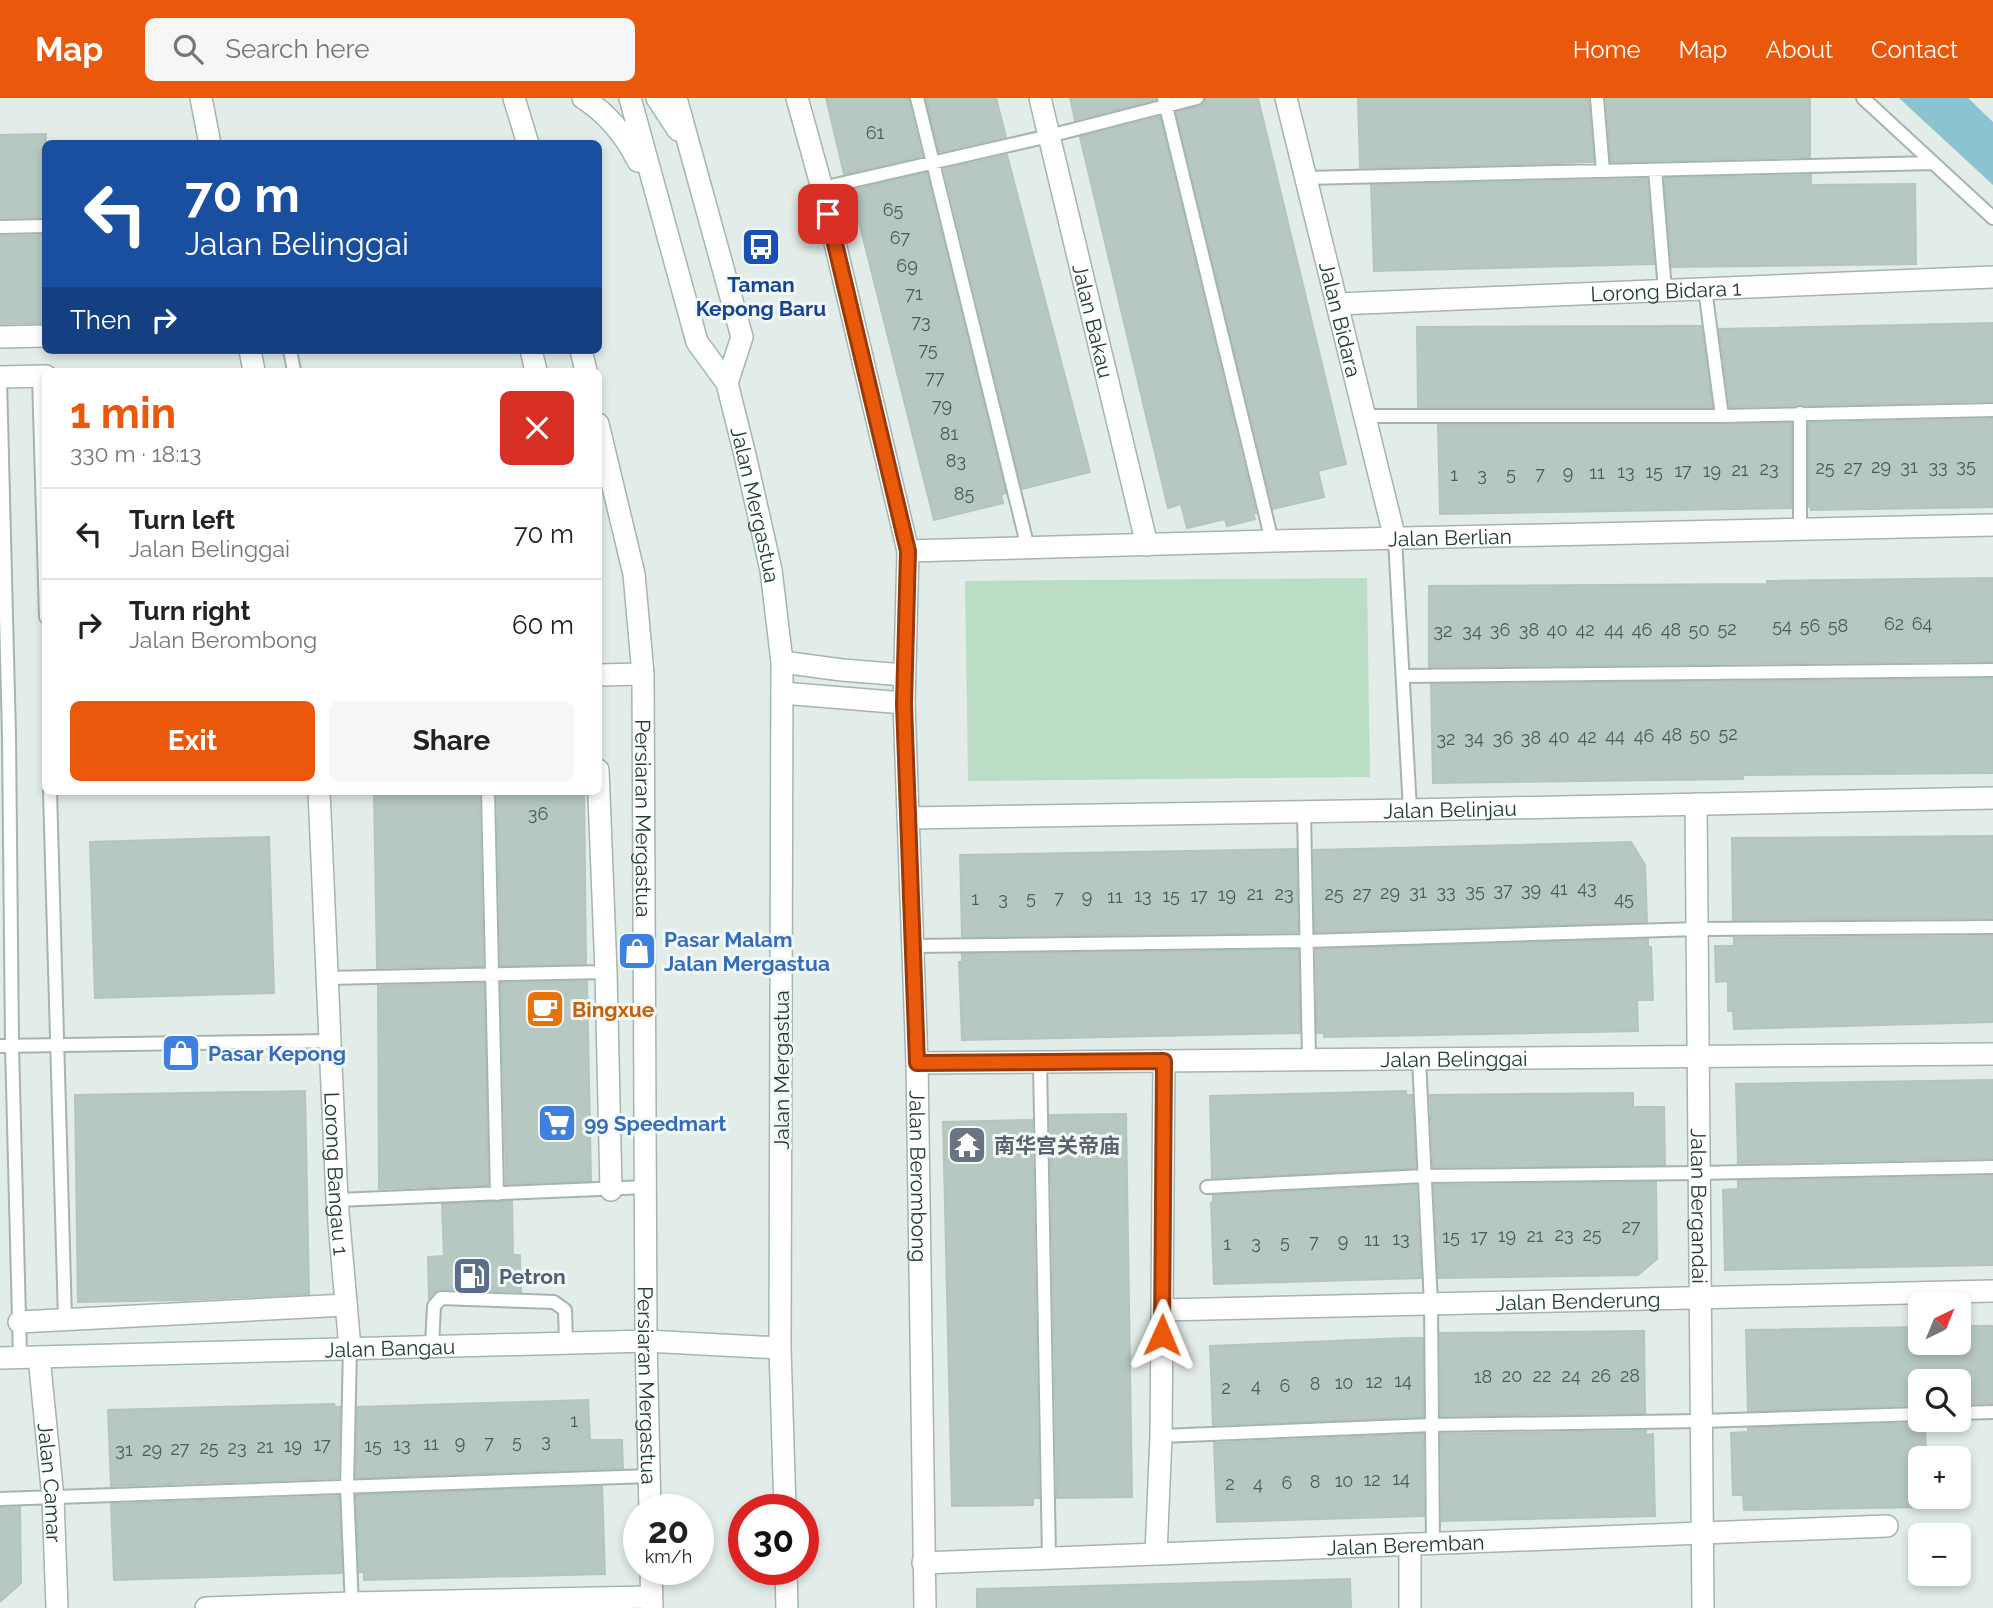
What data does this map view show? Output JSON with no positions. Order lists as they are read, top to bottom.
{
  "streets": {
    "street": [
      "Lorong Bidara 1",
      "Jalan Bidara",
      "Jalan Bakau",
      "Jalan Mergastua",
      "Jalan Berlian",
      "Jalan Belinjau",
      "Persiaran Mergastua",
      "Jalan Belinggai",
      "Lorong Bangau 1",
      "Jalan Berombong",
      "Jalan Bergandai",
      "Jalan Benderung",
      "Jalan Bangau",
      "Jalan Camar",
      "Jalan Beremban"
    ]
  },
  "crossings": [
    ["Lorong Bidara 1", "Jalan Bidara"],
    ["Jalan Bidara", "Jalan Berlian"],
    ["Jalan Bakau", "Jalan Berlian"],
    ["Jalan Mergastua", "Jalan Bangau"],
    ["Jalan Berlian", "Jalan Berombong"],
    ["Jalan Belinjau", "Jalan Berombong"],
    ["Jalan Belinjau", "Jalan Bergandai"],
    ["Persiaran Mergastua", "Jalan Bangau"],
    ["Jalan Belinggai", "Jalan Berombong"],
    ["Jalan Belinggai", "Jalan Bergandai"],
    ["Lorong Bangau 1", "Jalan Bangau"],
    ["Jalan Berombong", "Jalan Beremban"],
    ["Jalan Bergandai", "Jalan Benderung"],
    ["Jalan Bergandai", "Jalan Beremban"],
    ["Jalan Bangau", "Jalan Camar"]
  ],
  "places": {
    "bus stop": ["Taman Kepong Baru"],
    "shop": ["Pasar Malam Jalan Mergastua", "Pasar Kepong"],
    "cafe": ["Bingxue"],
    "supermarket": ["99 Speedmart"],
    "temple": ["南华宫关帝庙"],
    "fuel station": ["Petron"]
  },
  "house_numbers": [
    "61",
    "65",
    "67",
    "69",
    "71",
    "73",
    "75",
    "77",
    "79",
    "81",
    "83",
    "35",
    "29",
    "31",
    "33",
    "25",
    "27",
    "23",
    "21",
    "17",
    "19",
    "13",
    "15",
    "9",
    "11",
    "5",
    "7",
    "1",
    "3",
    "85",
    "62",
    "64",
    "54",
    "56",
    "58",
    "52",
    "36",
    "38",
    "40",
    "42",
    "44",
    "46",
    "48",
    "50",
    "32",
    "34",
    "52",
    "48",
    "50",
    "44",
    "46",
    "40",
    "42",
    "34",
    "36",
    "38",
    "32",
    "36",
    "43",
    "41",
    "37",
    "39",
    "35",
    "31",
    "33",
    "29",
    "21",
    "23",
    "25",
    "27",
    "19",
    "13",
    "15",
    "17",
    "9",
    "11",
    "5",
    "7",
    "1",
    "3",
    "45",
    "27",
    "23",
    "25",
    "19",
    "21",
    "15",
    "17",
    "13",
    "11",
    "9",
    "5",
    "7",
    "3",
    "1",
    "20",
    "22",
    "24",
    "26",
    "28",
    "18",
    "14",
    "12",
    "10",
    "8",
    "4",
    "6",
    "2",
    "1",
    "3",
    "5",
    "9",
    "7",
    "11",
    "17",
    "13",
    "19",
    "15",
    "21",
    "25",
    "23",
    "27",
    "31",
    "29",
    "14",
    "12",
    "10",
    "8",
    "6",
    "2",
    "4"
  ],
  "north": "top right",
  "page": {
    "header": "Map",
    "search": "Search here",
    "nav": [
      "Home",
      "Map",
      "About",
      "Contact"
    ],
    "turn": ["70 m", "Jalan Belinggai"],
    "then": "Then",
    "heading": ["1 min", "330 m · 18:13"],
    "list": [
      {
        "name": "Turn left",
        "note": "Jalan Belinggai",
        "value": "70 m"
      },
      {
        "name": "Turn right",
        "note": "Jalan Berombong",
        "value": "60 m"
      }
    ],
    "buttons": ["Exit", "Share"],
    "map_buttons": ["+", "−"],
    "speed": "20 km/h",
    "limit": "30"
  }
}
